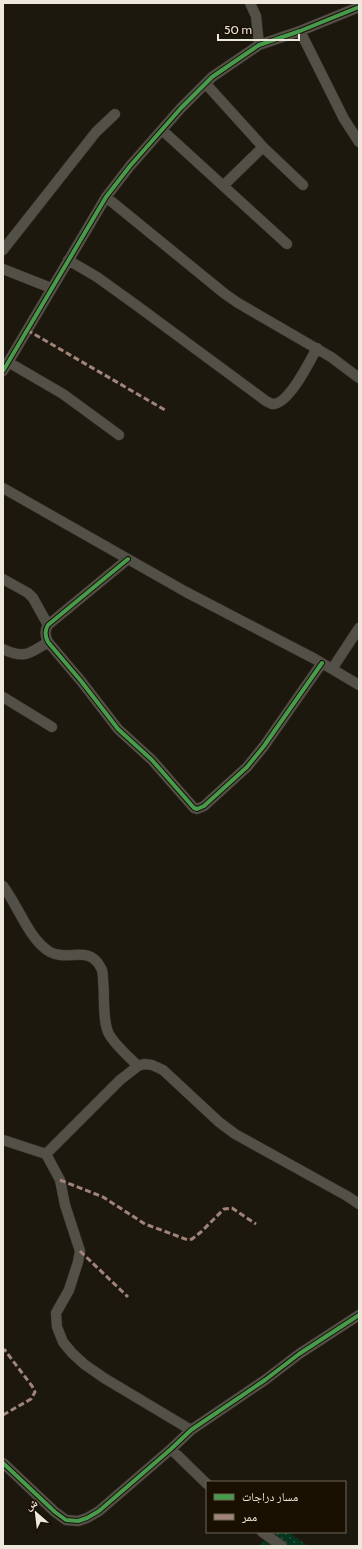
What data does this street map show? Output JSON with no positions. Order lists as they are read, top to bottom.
{
  "legend": ["مسار دراجات", "ممر"],
  "scale_bar": "50 m",
  "north": "top left"
}
